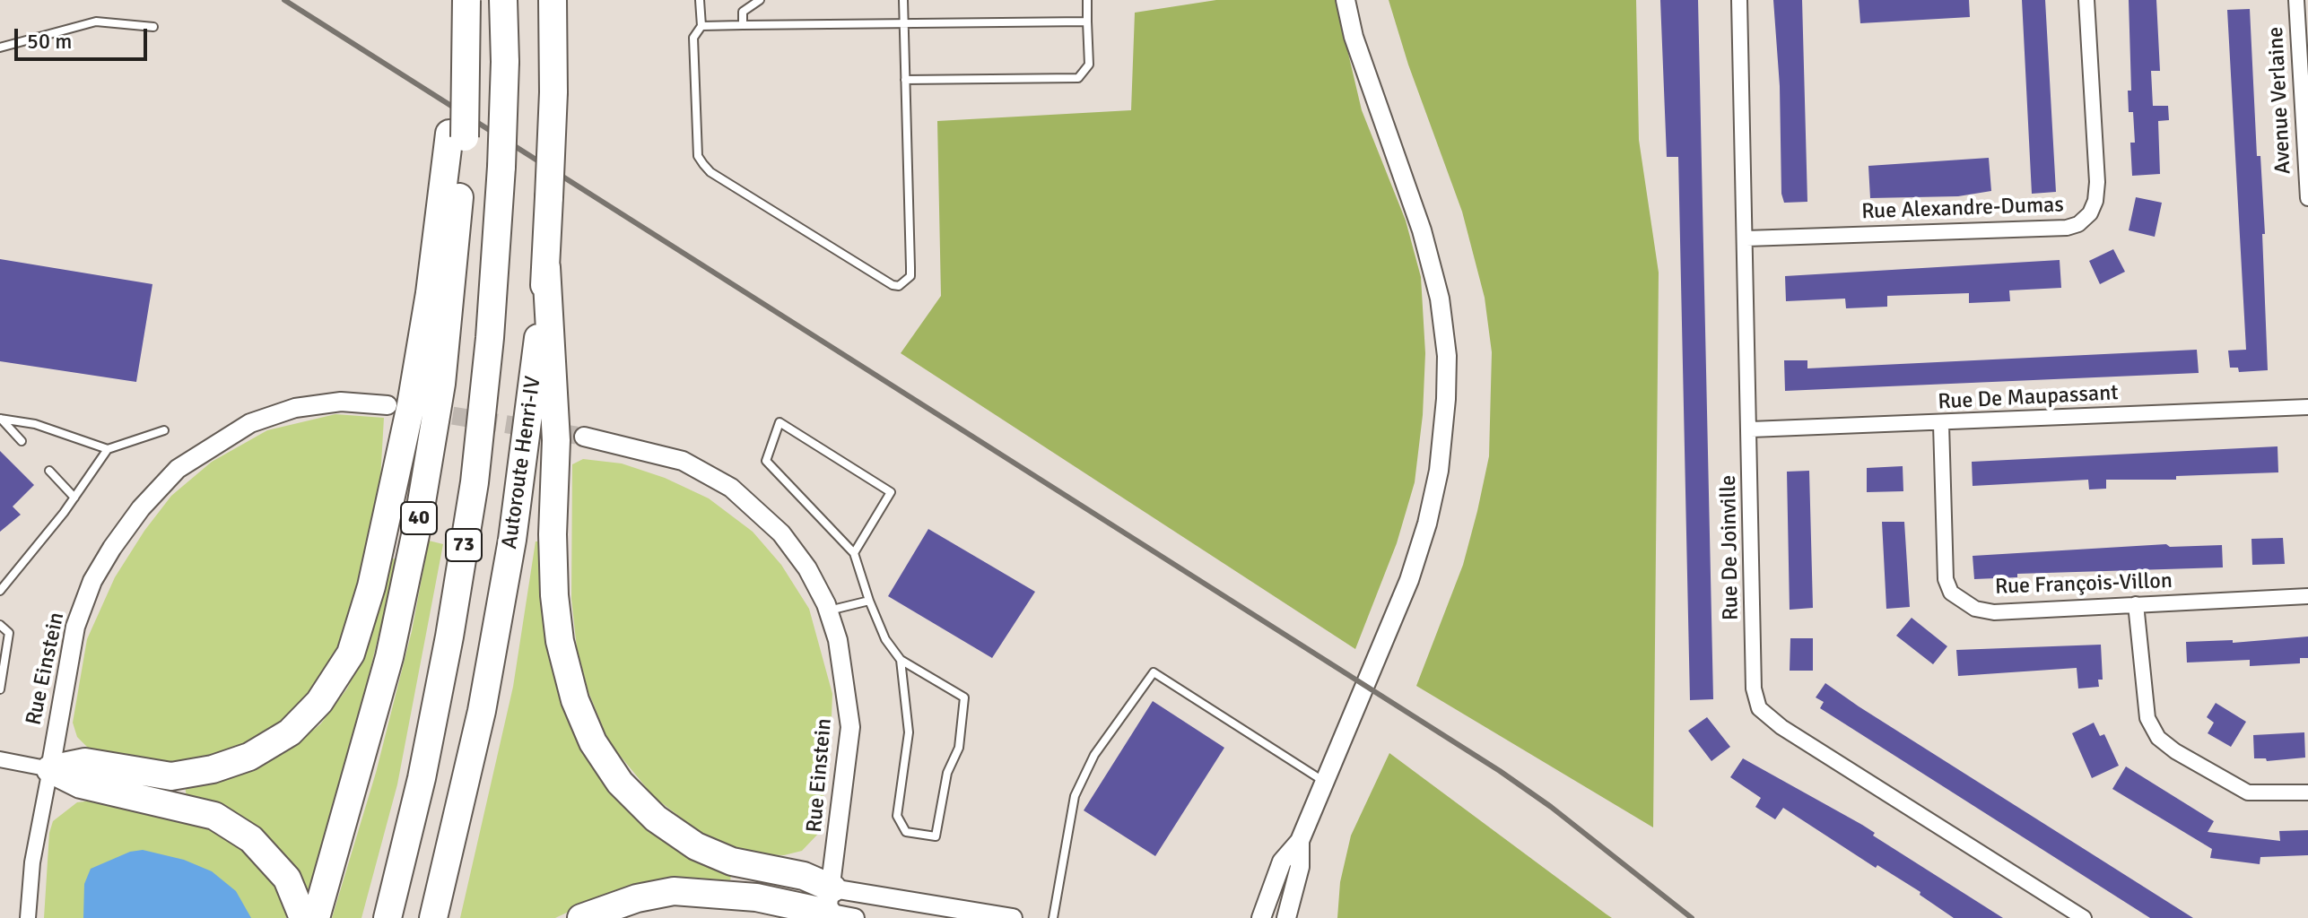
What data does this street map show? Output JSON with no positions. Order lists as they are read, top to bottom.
{
  "streets": {
    "highway": ["Autoroute Henri-IV", "40", "73"],
    "street": [
      "Avenue Verlaine",
      "Rue Alexandre-Dumas",
      "Rue De Maupassant",
      "Rue De Joinville",
      "Rue François-Villon",
      "Rue Einstein"
    ]
  },
  "crossings": [
    ["Rue Alexandre-Dumas", "Rue De Joinville"],
    ["Rue De Maupassant", "Rue De Joinville"],
    ["Rue De Maupassant", "Rue François-Villon"]
  ],
  "scale_bar": "50 m"
}
